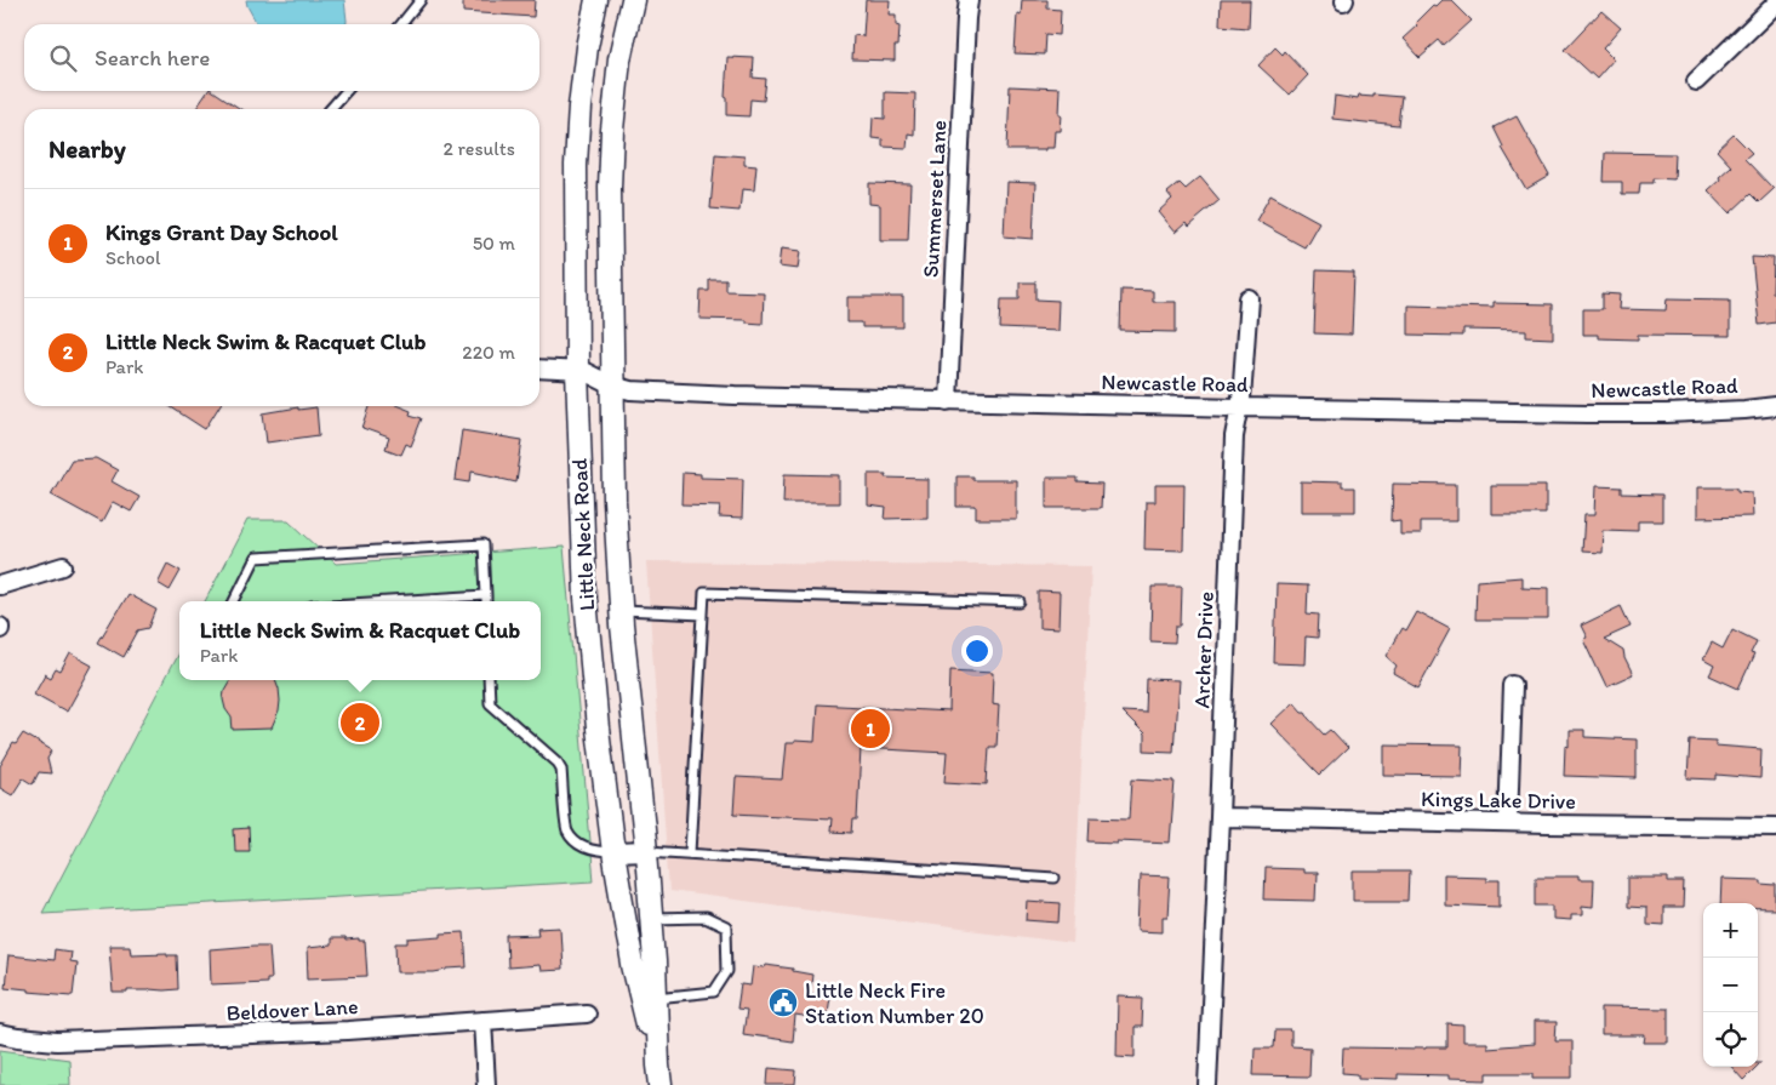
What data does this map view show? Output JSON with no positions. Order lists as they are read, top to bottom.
{
  "streets": {
    "street": [
      "Summerset Lane",
      "Newcastle Road",
      "Little Neck Road",
      "Archer Drive",
      "Kings Lake Drive",
      "Beldover Lane"
    ]
  },
  "crossings": [
    ["Summerset Lane", "Newcastle Road"],
    ["Newcastle Road", "Little Neck Road"],
    ["Newcastle Road", "Archer Drive"],
    ["Archer Drive", "Kings Lake Drive"]
  ],
  "places": {
    "public building": ["Little Neck Fire Station Number 20"]
  },
  "page": {
    "search": "Search here",
    "heading": ["Nearby", "2 results"],
    "list": [
      {
        "mark": "1",
        "name": "Kings Grant Day School",
        "note": "School",
        "value": "50 m"
      },
      {
        "mark": "2",
        "name": "Little Neck Swim & Racquet Club",
        "note": "Park",
        "value": "220 m"
      }
    ],
    "popup": ["Little Neck Swim & Racquet Club", "Park"],
    "pins": ["2", "1"],
    "map_buttons": ["+", "−"]
  }
}
